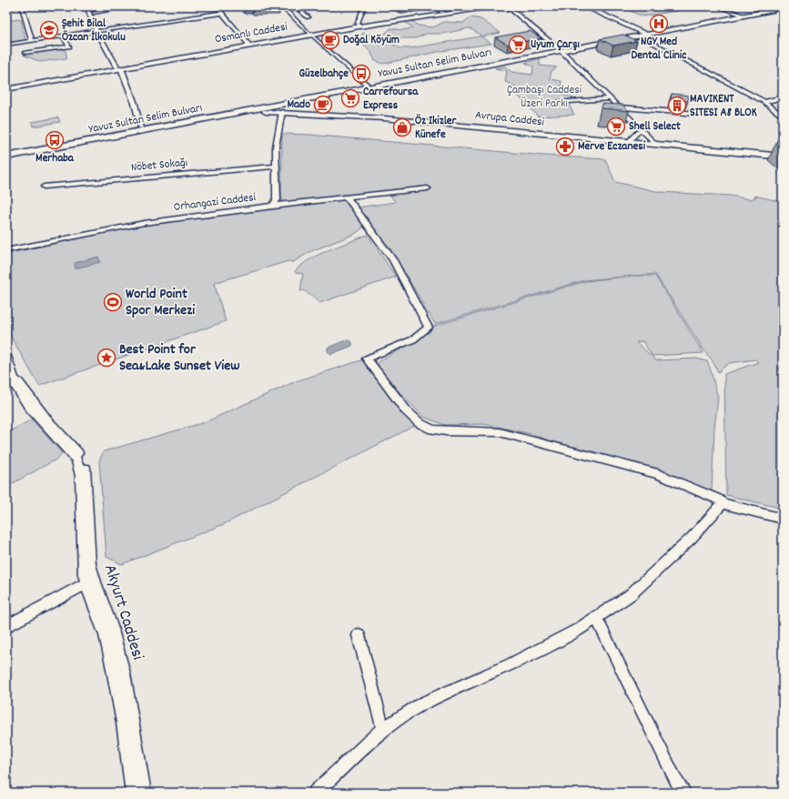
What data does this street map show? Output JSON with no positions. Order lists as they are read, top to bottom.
{
  "streets": {
    "main road": ["Osmanlı Caddesi", "Yavuz Sultan Selim Bulvarı", "Avrupa Caddesi"],
    "street": ["Nöbet Sokağı", "Orhangazi Caddesi", "Akyurt Caddesi"]
  },
  "crossings": [
    ["Yavuz Sultan Selim Bulvarı", "Avrupa Caddesi"]
  ],
  "parks": ["Çambaşı Caddesi Üzeri Parkı"],
  "places": {
    "hospital": ["NGY Med Dental Clinic"],
    "school or university": ["Şehit Bilal Özcan İlkokulu"],
    "cafe": ["Doğal Köyüm", "Mado"],
    "supermarket": ["Uyum Çarşı", "Carrefoursa Express", "Shell Select"],
    "bus stop": ["Güzelbahçe", "Merhaba"],
    "building": ["MAVIKENT SITESI A8 BLOK"],
    "shop": ["Öz Ikizler Künefe"],
    "pharmacy": ["Merve Eczanesi"],
    "sports": ["World Point Spor Merkezi"],
    "place": ["Best Point for Sea&Lake Sunset View"]
  }
}
